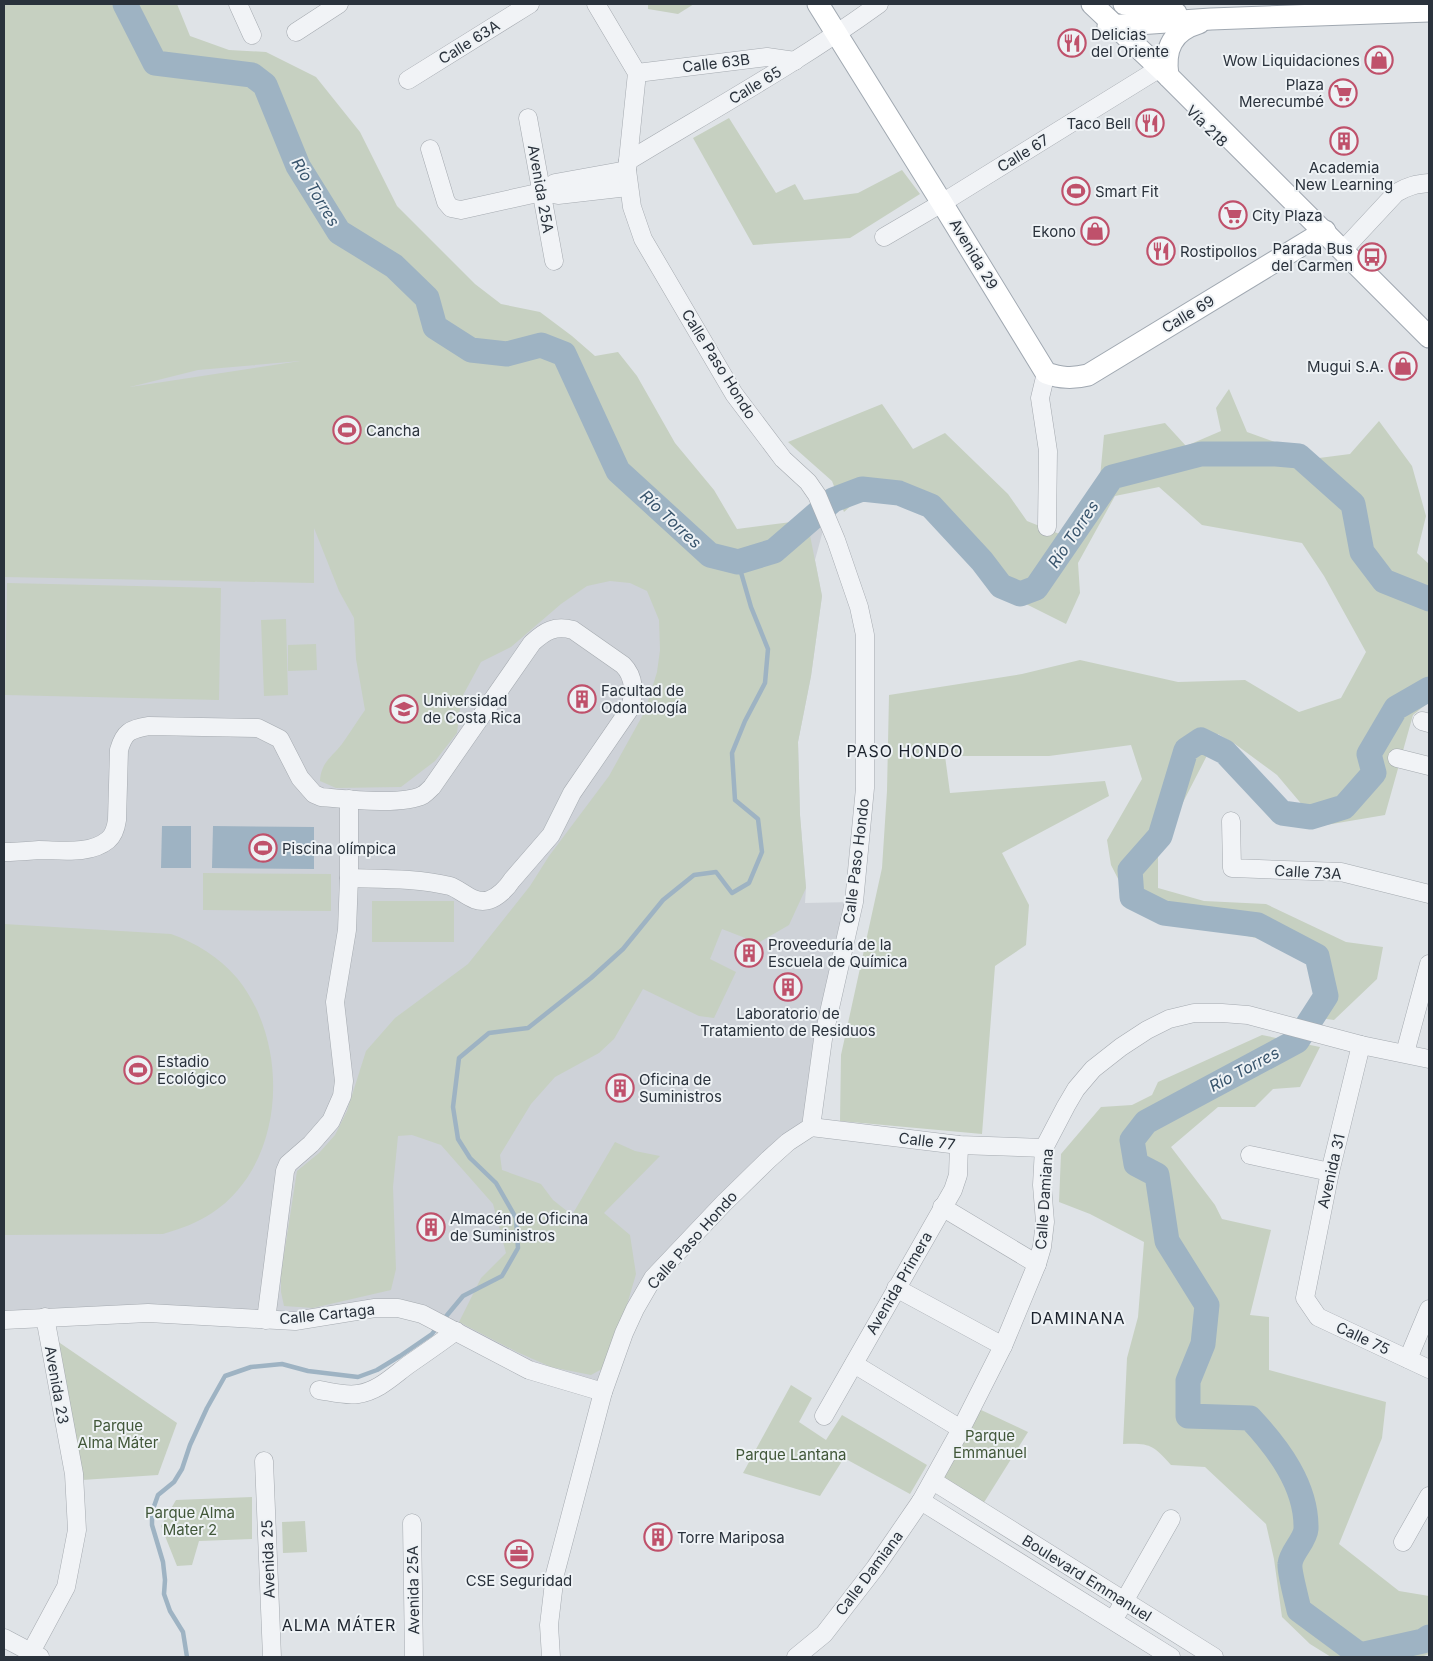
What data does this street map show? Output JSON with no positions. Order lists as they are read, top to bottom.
{
  "streets": {
    "main road": ["Vía 218", "Avenida 29", "Calle 69"],
    "street": [
      "Calle 63A",
      "Calle 63B",
      "Calle 65",
      "Calle 67",
      "Avenida 25A",
      "Calle Paso Hondo",
      "Calle 73A",
      "Calle 77",
      "Avenida 31",
      "Calle Damiana",
      "Avenida Primera",
      "Calle Cartaga",
      "Calle 75",
      "Avenida 23",
      "Avenida 25",
      "Boulevard Emmanuel"
    ]
  },
  "crossings": [
    ["Calle 63B", "Calle 65"],
    ["Calle 63B", "Calle Paso Hondo"],
    ["Calle 65", "Avenida 25A"],
    ["Calle 65", "Avenida 29"],
    ["Calle 65", "Calle Paso Hondo"],
    ["Vía 218", "Calle 67"],
    ["Vía 218", "Calle 69"],
    ["Calle 67", "Avenida 29"],
    ["Avenida 29", "Calle 69"],
    ["Calle Paso Hondo", "Calle 77"],
    ["Calle Paso Hondo", "Calle Cartaga"],
    ["Calle 77", "Calle Damiana"],
    ["Calle 77", "Avenida Primera"],
    ["Avenida 31", "Calle Damiana"],
    ["Avenida 31", "Calle 75"],
    ["Calle Damiana", "Boulevard Emmanuel"],
    ["Calle Cartaga", "Avenida 23"]
  ],
  "districts": ["PASO HONDO", "DAMINANA", "ALMA MÁTER"],
  "water": ["Río Torres"],
  "parks": [
    "Parque Alma Máter",
    "Parque Emmanuel",
    "Parque Lantana",
    "Parque Alma Mater 2"
  ],
  "places": {
    "restaurant": ["Delicias del Oriente", "Taco Bell", "Rostipollos"],
    "shop": ["Wow Liquidaciones", "Ekono", "Mugui S.A."],
    "supermarket": ["Plaza Merecumbé", "City Plaza"],
    "building": [
      "Academia New Learning",
      "Facultad de Odontología",
      "Proveeduría de la Escuela de Química",
      "Laboratorio de Tratamiento de Residuos",
      "Oficina de Suministros",
      "Almacén de Oficina de Suministros",
      "Torre Mariposa"
    ],
    "sports": [
      "Smart Fit",
      "Cancha",
      "Piscina olímpica",
      "Estadio Ecológico"
    ],
    "bus stop": ["Parada Bus del Carmen"],
    "school or university": ["Universidad de Costa Rica"],
    "office": ["CSE Seguridad"]
  }
}
